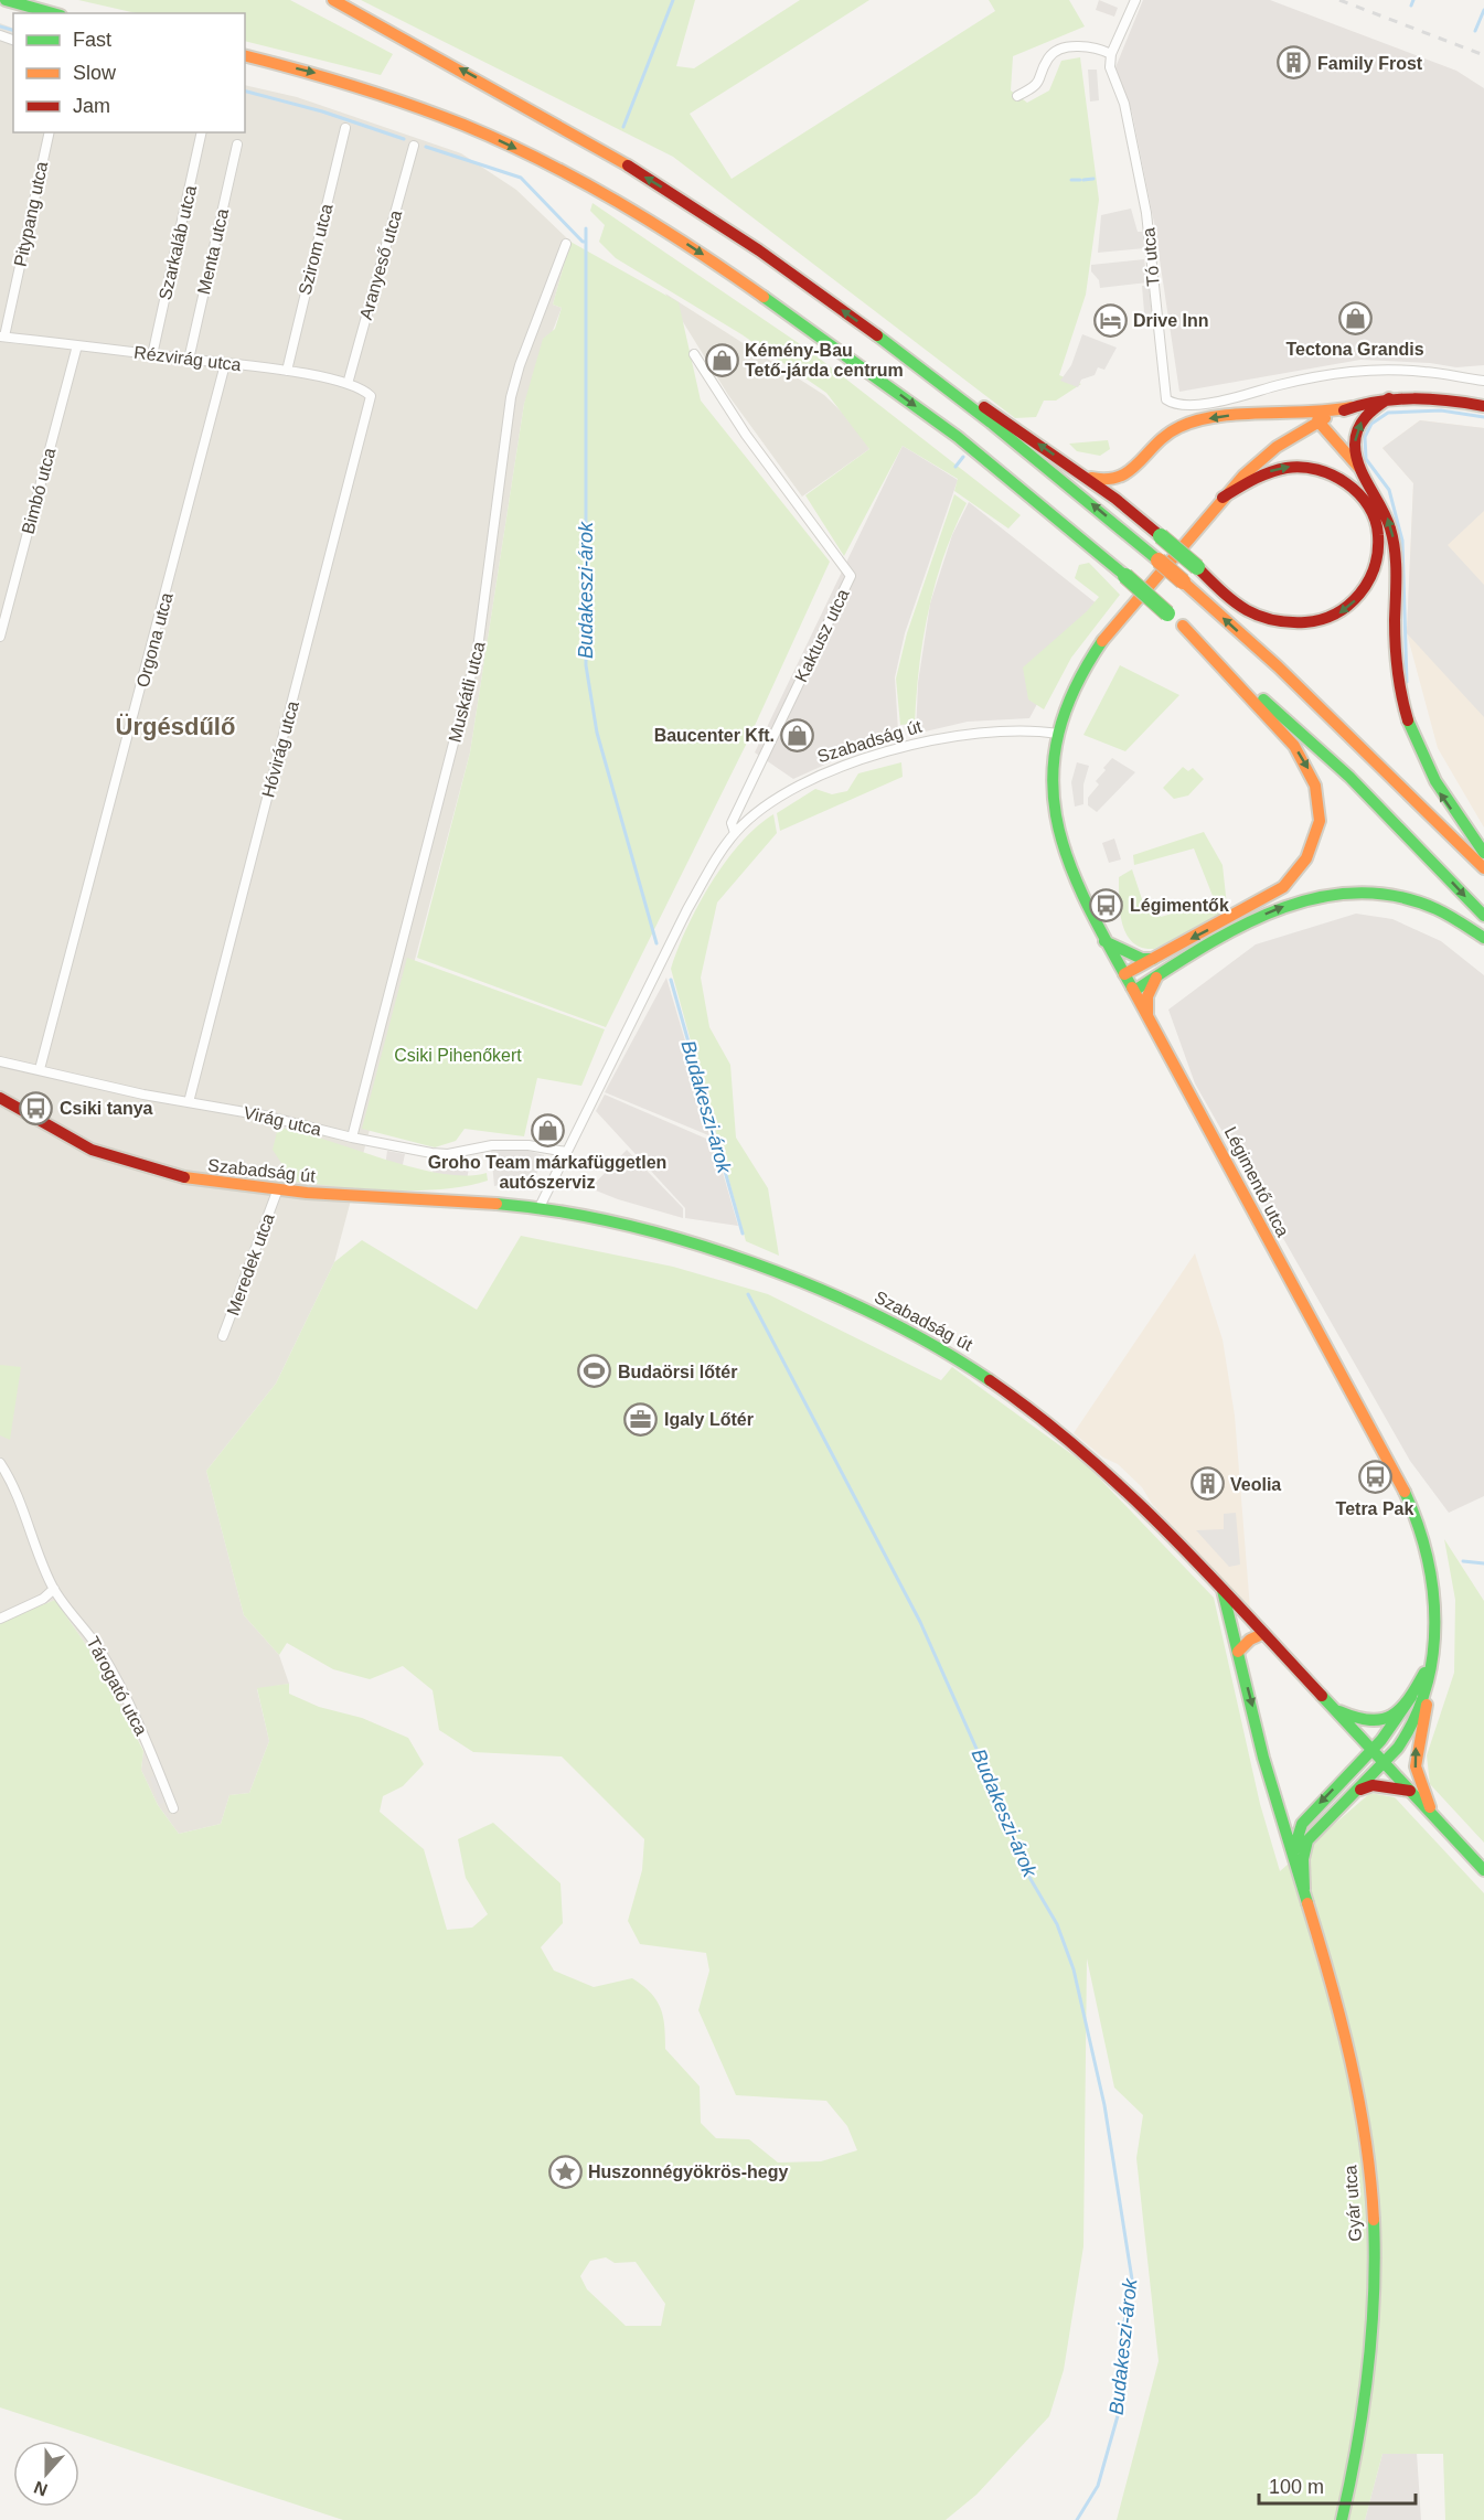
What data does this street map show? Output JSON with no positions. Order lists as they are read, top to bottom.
{
  "streets": {
    "main road": ["Szabadság út", "Légimentő utca", "Gyár utca"],
    "street": [
      "Pitypang utca",
      "Szarkaláb utca",
      "Szirom utca",
      "Menta utca",
      "Tó utca",
      "Aranyeső utca",
      "Rézvirág utca",
      "Bimbó utca",
      "Kaktusz utca",
      "Orgona utca",
      "Muskátli utca",
      "Hóvirág utca",
      "Virág utca",
      "Meredek utca",
      "Tárogató utca"
    ]
  },
  "crossings": [
    ["Pitypang utca", "Rézvirág utca"],
    ["Szarkaláb utca", "Rézvirág utca"],
    ["Szirom utca", "Rézvirág utca"],
    ["Menta utca", "Rézvirág utca"],
    ["Aranyeső utca", "Rézvirág utca"],
    ["Rézvirág utca", "Bimbó utca"],
    ["Rézvirág utca", "Orgona utca"],
    ["Rézvirág utca", "Hóvirág utca"],
    ["Kaktusz utca", "Szabadság út"],
    ["Orgona utca", "Virág utca"],
    ["Muskátli utca", "Virág utca"],
    ["Szabadság út", "Virág utca"],
    ["Szabadság út", "Légimentő utca"],
    ["Szabadság út", "Meredek utca"],
    ["Szabadság út", "Gyár utca"],
    ["Hóvirág utca", "Virág utca"],
    ["Légimentő utca", "Gyár utca"]
  ],
  "districts": ["Ürgésdűlő"],
  "water": ["Budakeszi-árok"],
  "parks": ["Csiki Pihenőkert"],
  "places": {
    "building": ["Family Frost", "Veolia"],
    "shop": [
      "Tectona Grandis",
      "Kémény-Bau Tető-járda centrum",
      "Baucenter Kft.",
      "Groho Team márkafüggetlen autószerviz"
    ],
    "hotel": ["Drive Inn"],
    "bus stop": ["Légimentők", "Csiki tanya", "Tetra Pak"],
    "sports": ["Budaörsi lőtér"],
    "office": ["Igaly Lőtér"],
    "place": ["Huszonnégyökrös-hegy"]
  },
  "legend": ["Fast", "Slow", "Jam"],
  "scale_bar": "100 m",
  "north": "bottom"
}
